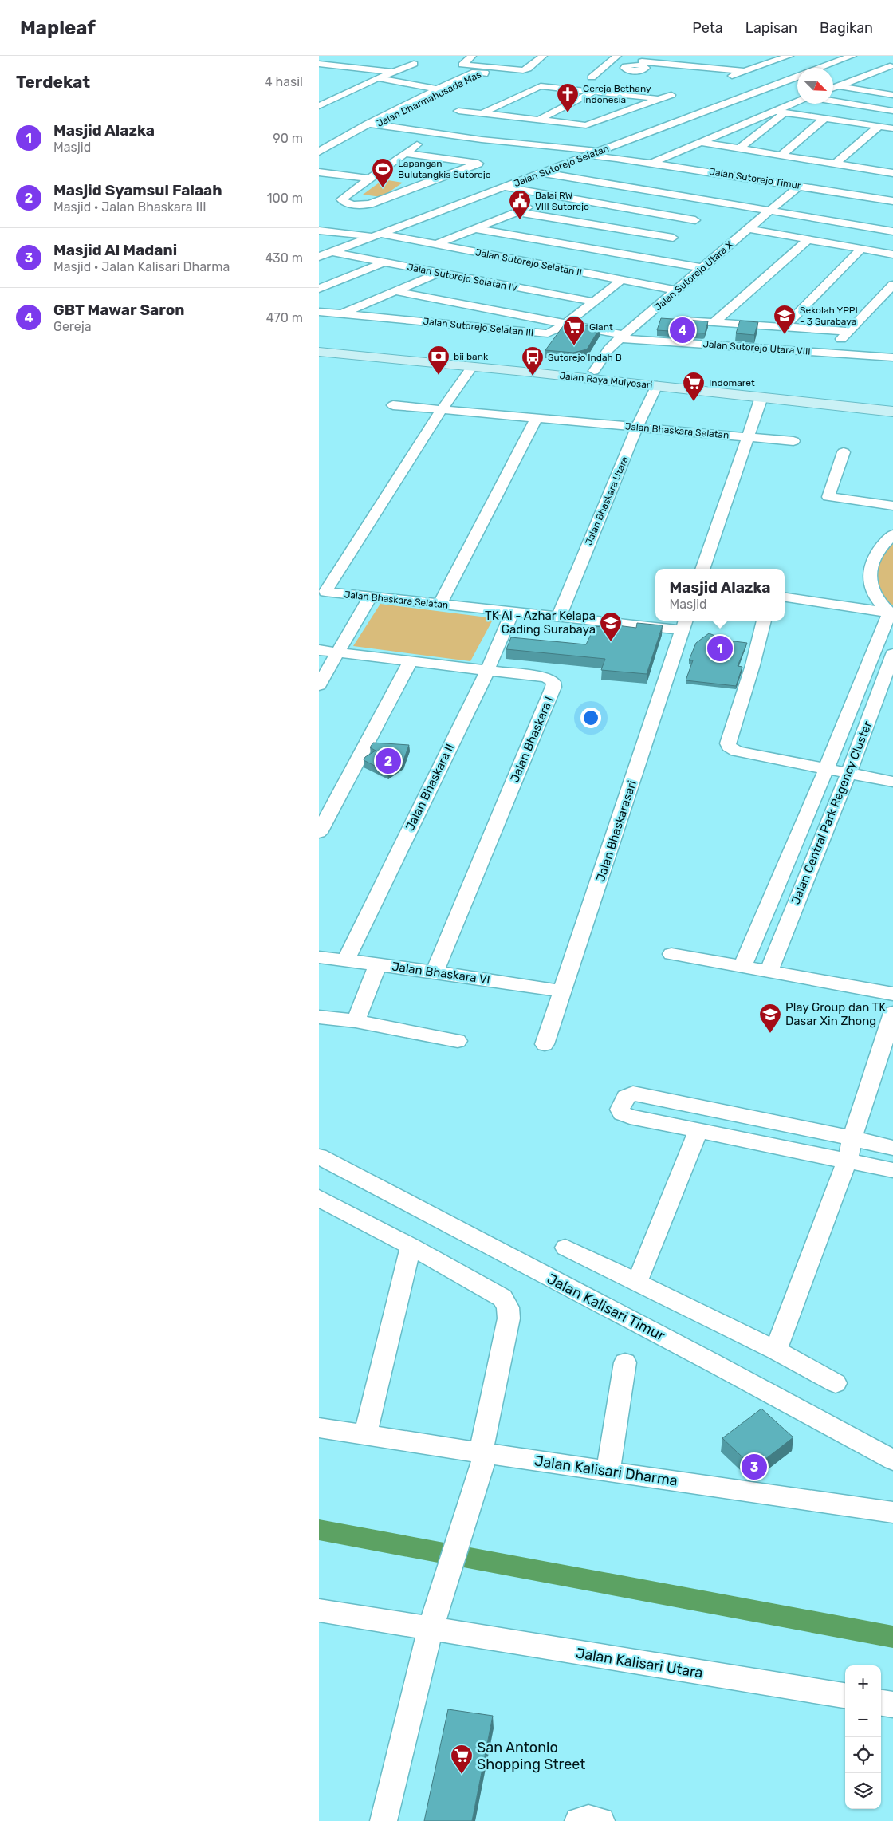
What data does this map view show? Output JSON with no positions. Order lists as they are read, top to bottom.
{
  "streets": {
    "main road": ["Jalan Raya Mulyosari"],
    "street": [
      "Jalan Dharmahusada Mas",
      "Jalan Sutorejo Selatan",
      "Jalan Sutorejo Timur",
      "Jalan Sutorejo Selatan II",
      "Jalan Sutorejo Utara X",
      "Jalan Sutorejo Selatan IV",
      "Jalan Sutorejo Selatan III",
      "Jalan Sutorejo Utara VIII",
      "Jalan Bhaskara Selatan",
      "Jalan Bhaskara Utara",
      "Jalan Bhaskara I",
      "Jalan Bhaskara II",
      "Jalan Central Park Regency Cluster",
      "Jalan Bhaskarasari",
      "Jalan Bhaskara VI",
      "Jalan Kalisari Timur",
      "Jalan Kalisari Dharma",
      "Jalan Kalisari Utara"
    ]
  },
  "crossings": [
    ["Jalan Sutorejo Selatan", "Jalan Sutorejo Timur"],
    ["Jalan Sutorejo Selatan", "Jalan Sutorejo Selatan II"],
    ["Jalan Sutorejo Selatan", "Jalan Sutorejo Selatan IV"],
    ["Jalan Sutorejo Timur", "Jalan Sutorejo Utara X"],
    ["Jalan Sutorejo Selatan II", "Jalan Sutorejo Utara X"],
    ["Jalan Sutorejo Selatan II", "Jalan Sutorejo Selatan III"],
    ["Jalan Sutorejo Utara X", "Jalan Sutorejo Utara VIII"],
    ["Jalan Sutorejo Utara X", "Jalan Raya Mulyosari"],
    ["Jalan Sutorejo Selatan IV", "Jalan Sutorejo Selatan III"],
    ["Jalan Sutorejo Selatan III", "Jalan Sutorejo Utara VIII"],
    ["Jalan Raya Mulyosari", "Jalan Bhaskara Selatan"],
    ["Jalan Raya Mulyosari", "Jalan Bhaskara Utara"],
    ["Jalan Bhaskara Selatan", "Jalan Bhaskara Utara"],
    ["Jalan Bhaskara Selatan", "Jalan Bhaskara II"],
    ["Jalan Bhaskara Selatan", "Jalan Bhaskarasari"],
    ["Jalan Bhaskara I", "Jalan Bhaskara II"],
    ["Jalan Bhaskara I", "Jalan Bhaskara VI"],
    ["Jalan Bhaskara II", "Jalan Bhaskara VI"],
    ["Jalan Bhaskarasari", "Jalan Bhaskara VI"]
  ],
  "places": {
    "church": ["Gereja Bethany Indonesia"],
    "sports": ["Lapangan Bulutangkis Sutorejo"],
    "public building": ["Balai RW VIII Sutorejo"],
    "school or university": ["Sekolah YPPI - 3 Surabaya", "TK Al - Azhar Kelapa Gading Surabaya", "Play Group dan TK Dasar Xin Zhong"],
    "supermarket": ["Giant", "Indomaret", "San Antonio Shopping Street"],
    "bank": ["bii bank"],
    "bus stop": ["Sutorejo Indah B"]
  },
  "north": "bottom right",
  "page": {
    "header": "Mapleaf",
    "nav": ["Peta", "Lapisan", "Bagikan"],
    "heading": ["Terdekat", "4 hasil"],
    "list": [
      {
        "mark": "1",
        "name": "Masjid Alazka",
        "note": "Masjid",
        "value": "90 m"
      },
      {
        "mark": "2",
        "name": "Masjid Syamsul Falaah",
        "note": "Masjid · Jalan Bhaskara III",
        "value": "100 m"
      },
      {
        "mark": "3",
        "name": "Masjid Al Madani",
        "note": "Masjid · Jalan Kalisari Dharma",
        "value": "430 m"
      },
      {
        "mark": "4",
        "name": "GBT Mawar Saron",
        "note": "Gereja",
        "value": "470 m"
      }
    ],
    "pins": [
      "4",
      "1",
      "2",
      "3"
    ],
    "popup": ["Masjid Alazka", "Masjid"],
    "map_buttons": ["+", "−"]
  }
}
